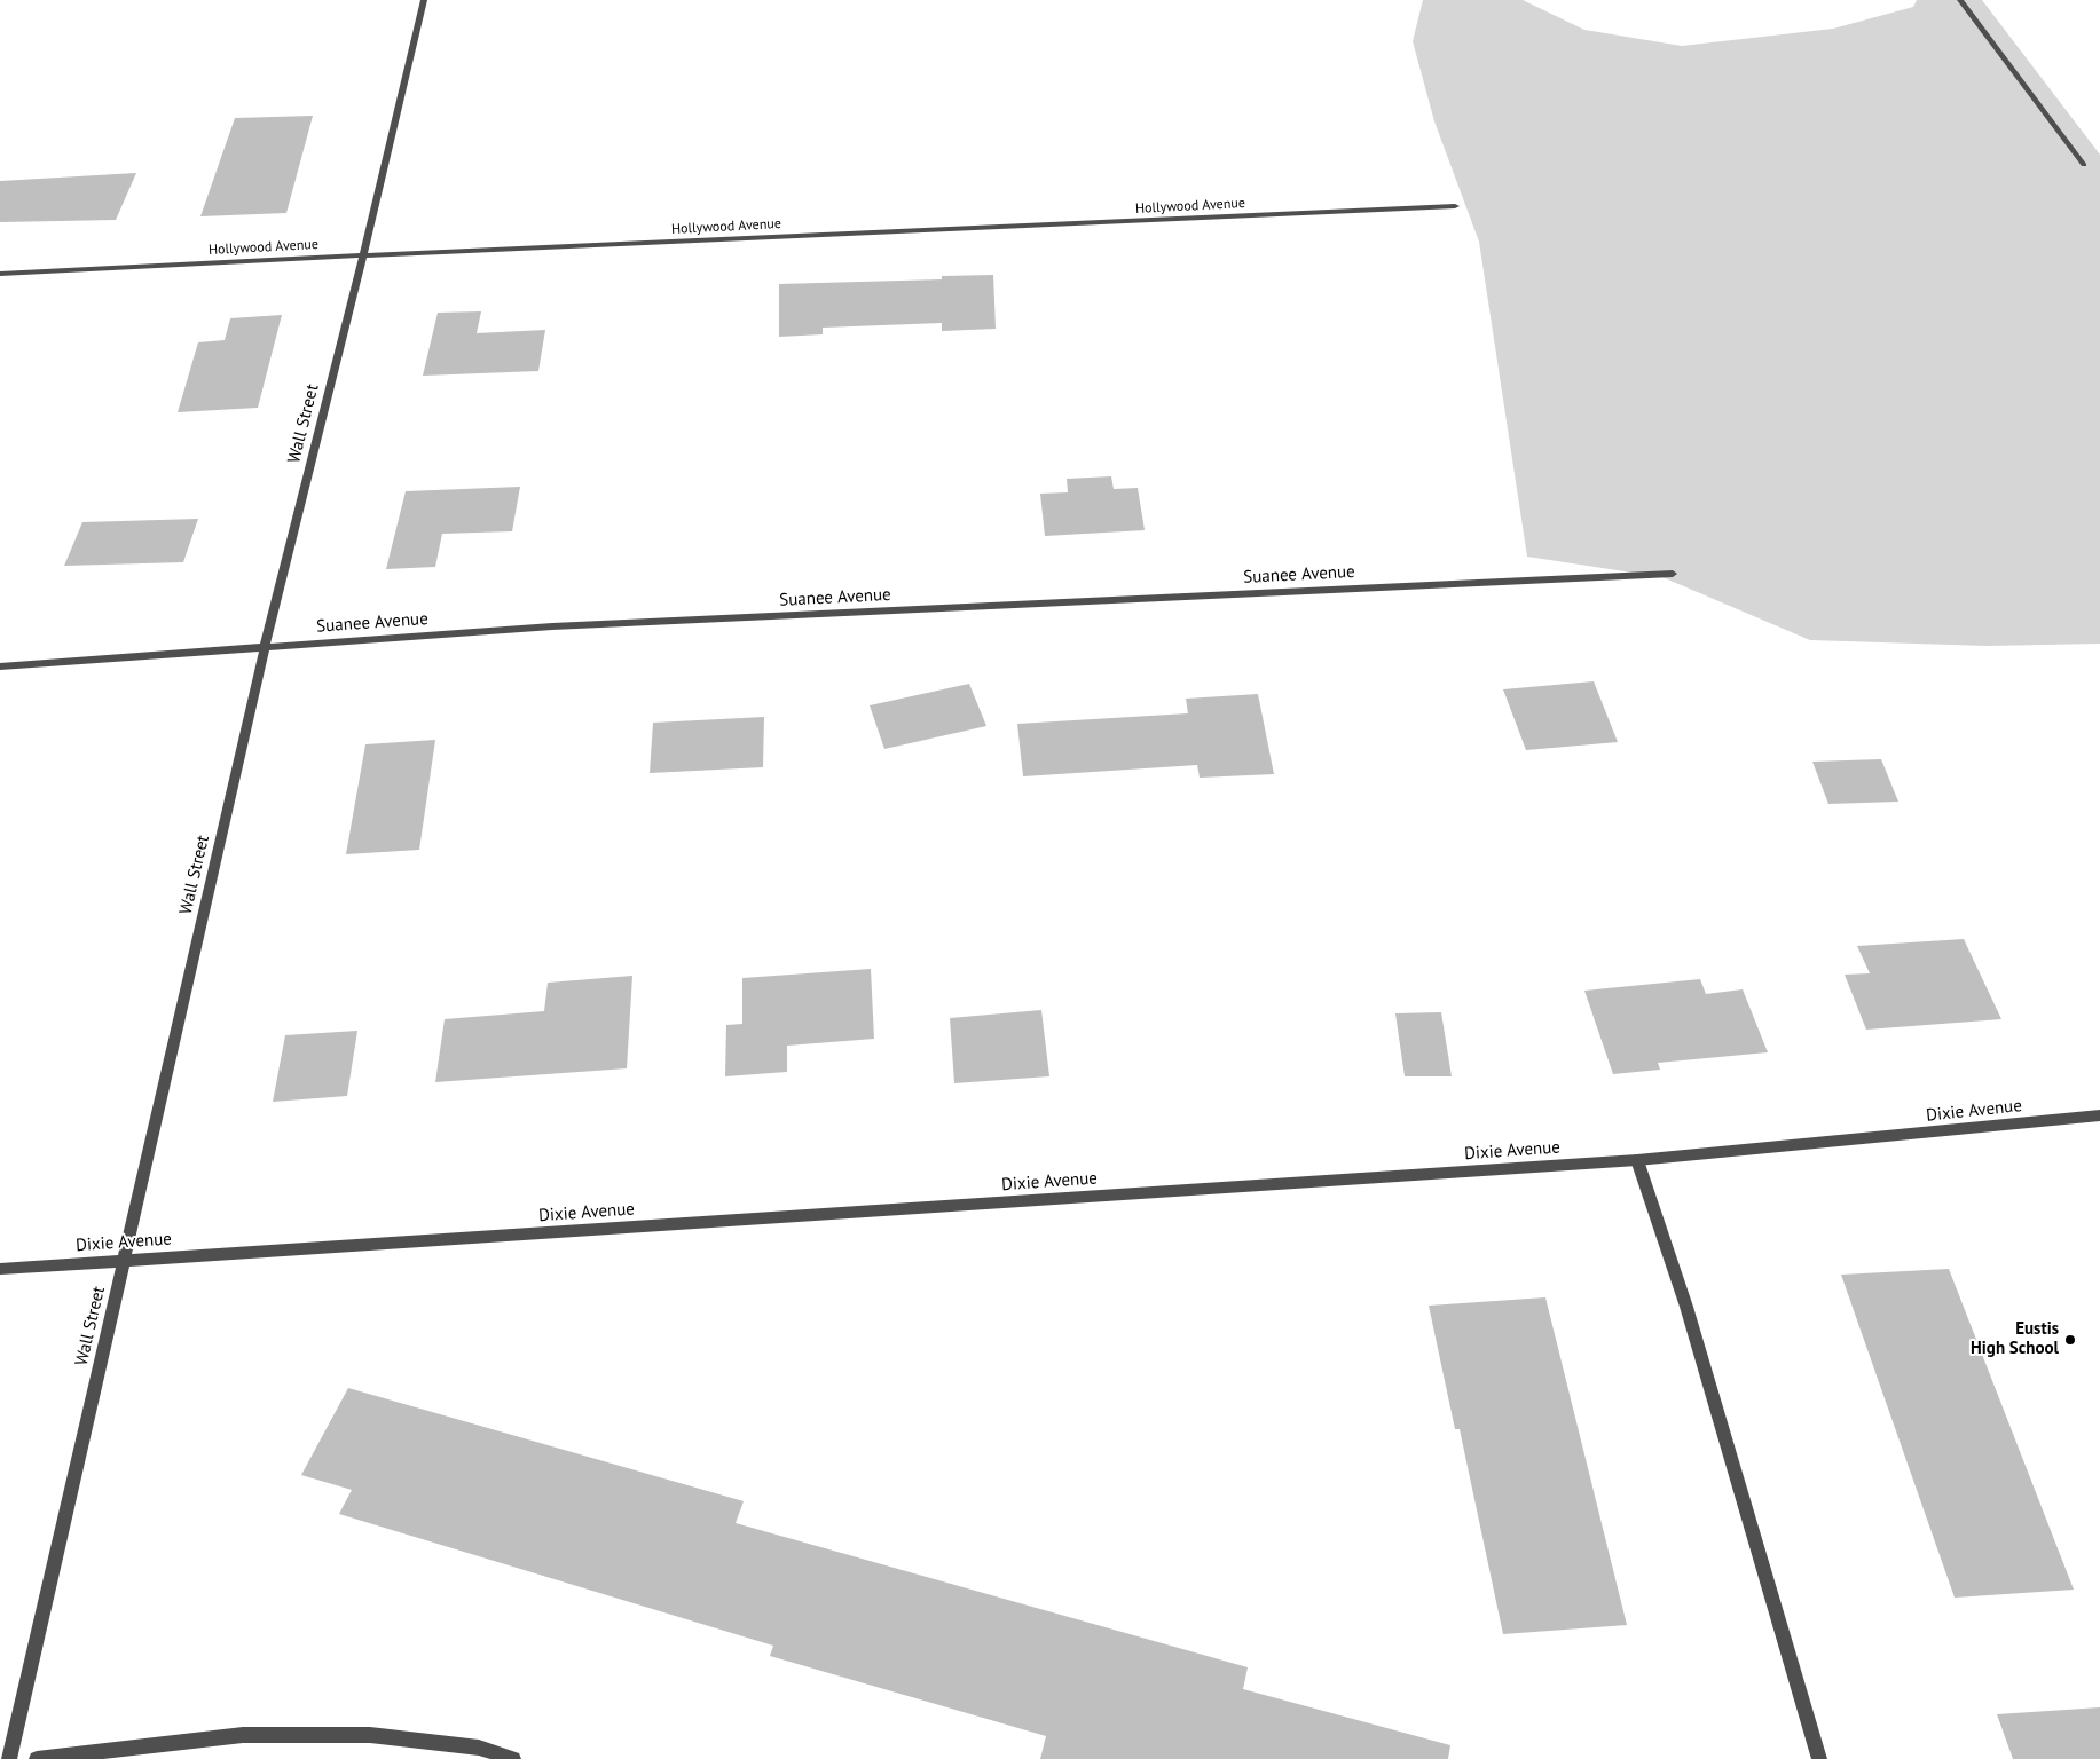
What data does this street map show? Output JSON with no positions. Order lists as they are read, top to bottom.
{
  "streets": {
    "street": [
      "Hollywood Avenue",
      "Wall Street",
      "Suanee Avenue",
      "Dixie Avenue"
    ]
  },
  "crossings": [
    ["Hollywood Avenue", "Wall Street"],
    ["Wall Street", "Suanee Avenue"],
    ["Wall Street", "Dixie Avenue"]
  ],
  "places": ["Eustis High School"]
}
